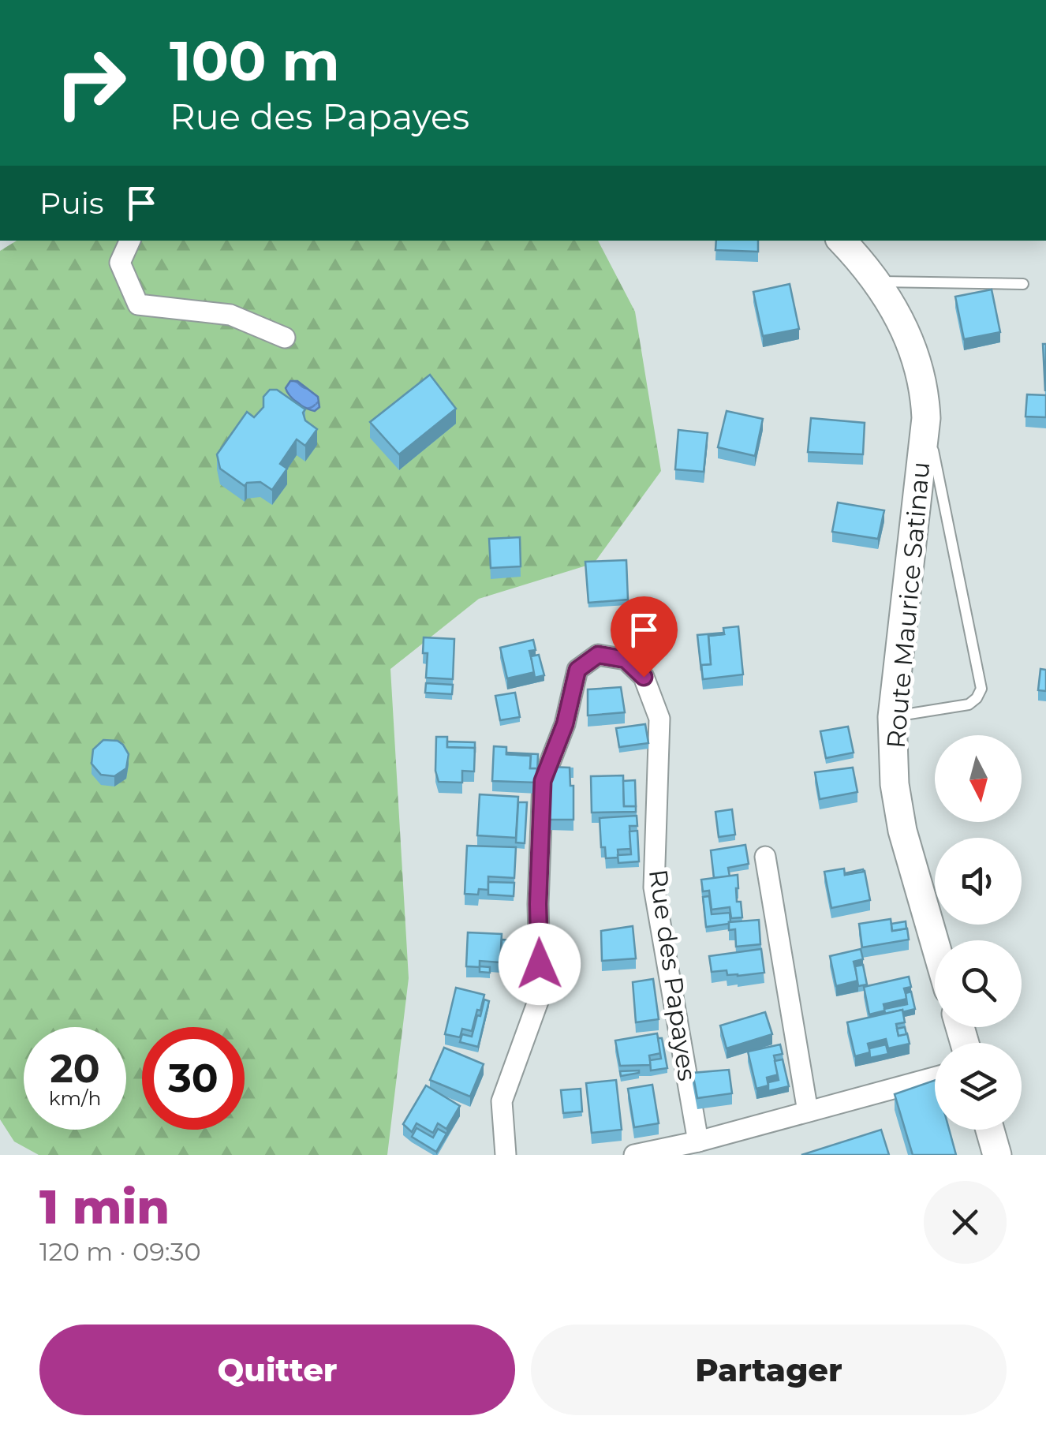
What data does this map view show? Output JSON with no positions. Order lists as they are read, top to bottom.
{
  "streets": {
    "main road": ["Route Maurice Satinau"],
    "street": ["Rue des Papayes"]
  },
  "north": "bottom",
  "page": {
    "turn": ["100 m", "Rue des Papayes"],
    "then": "Puis",
    "speed": "20 km/h",
    "limit": "30",
    "heading": ["1 min", "120 m · 09:30"],
    "buttons": ["Quitter", "Partager"]
  }
}
